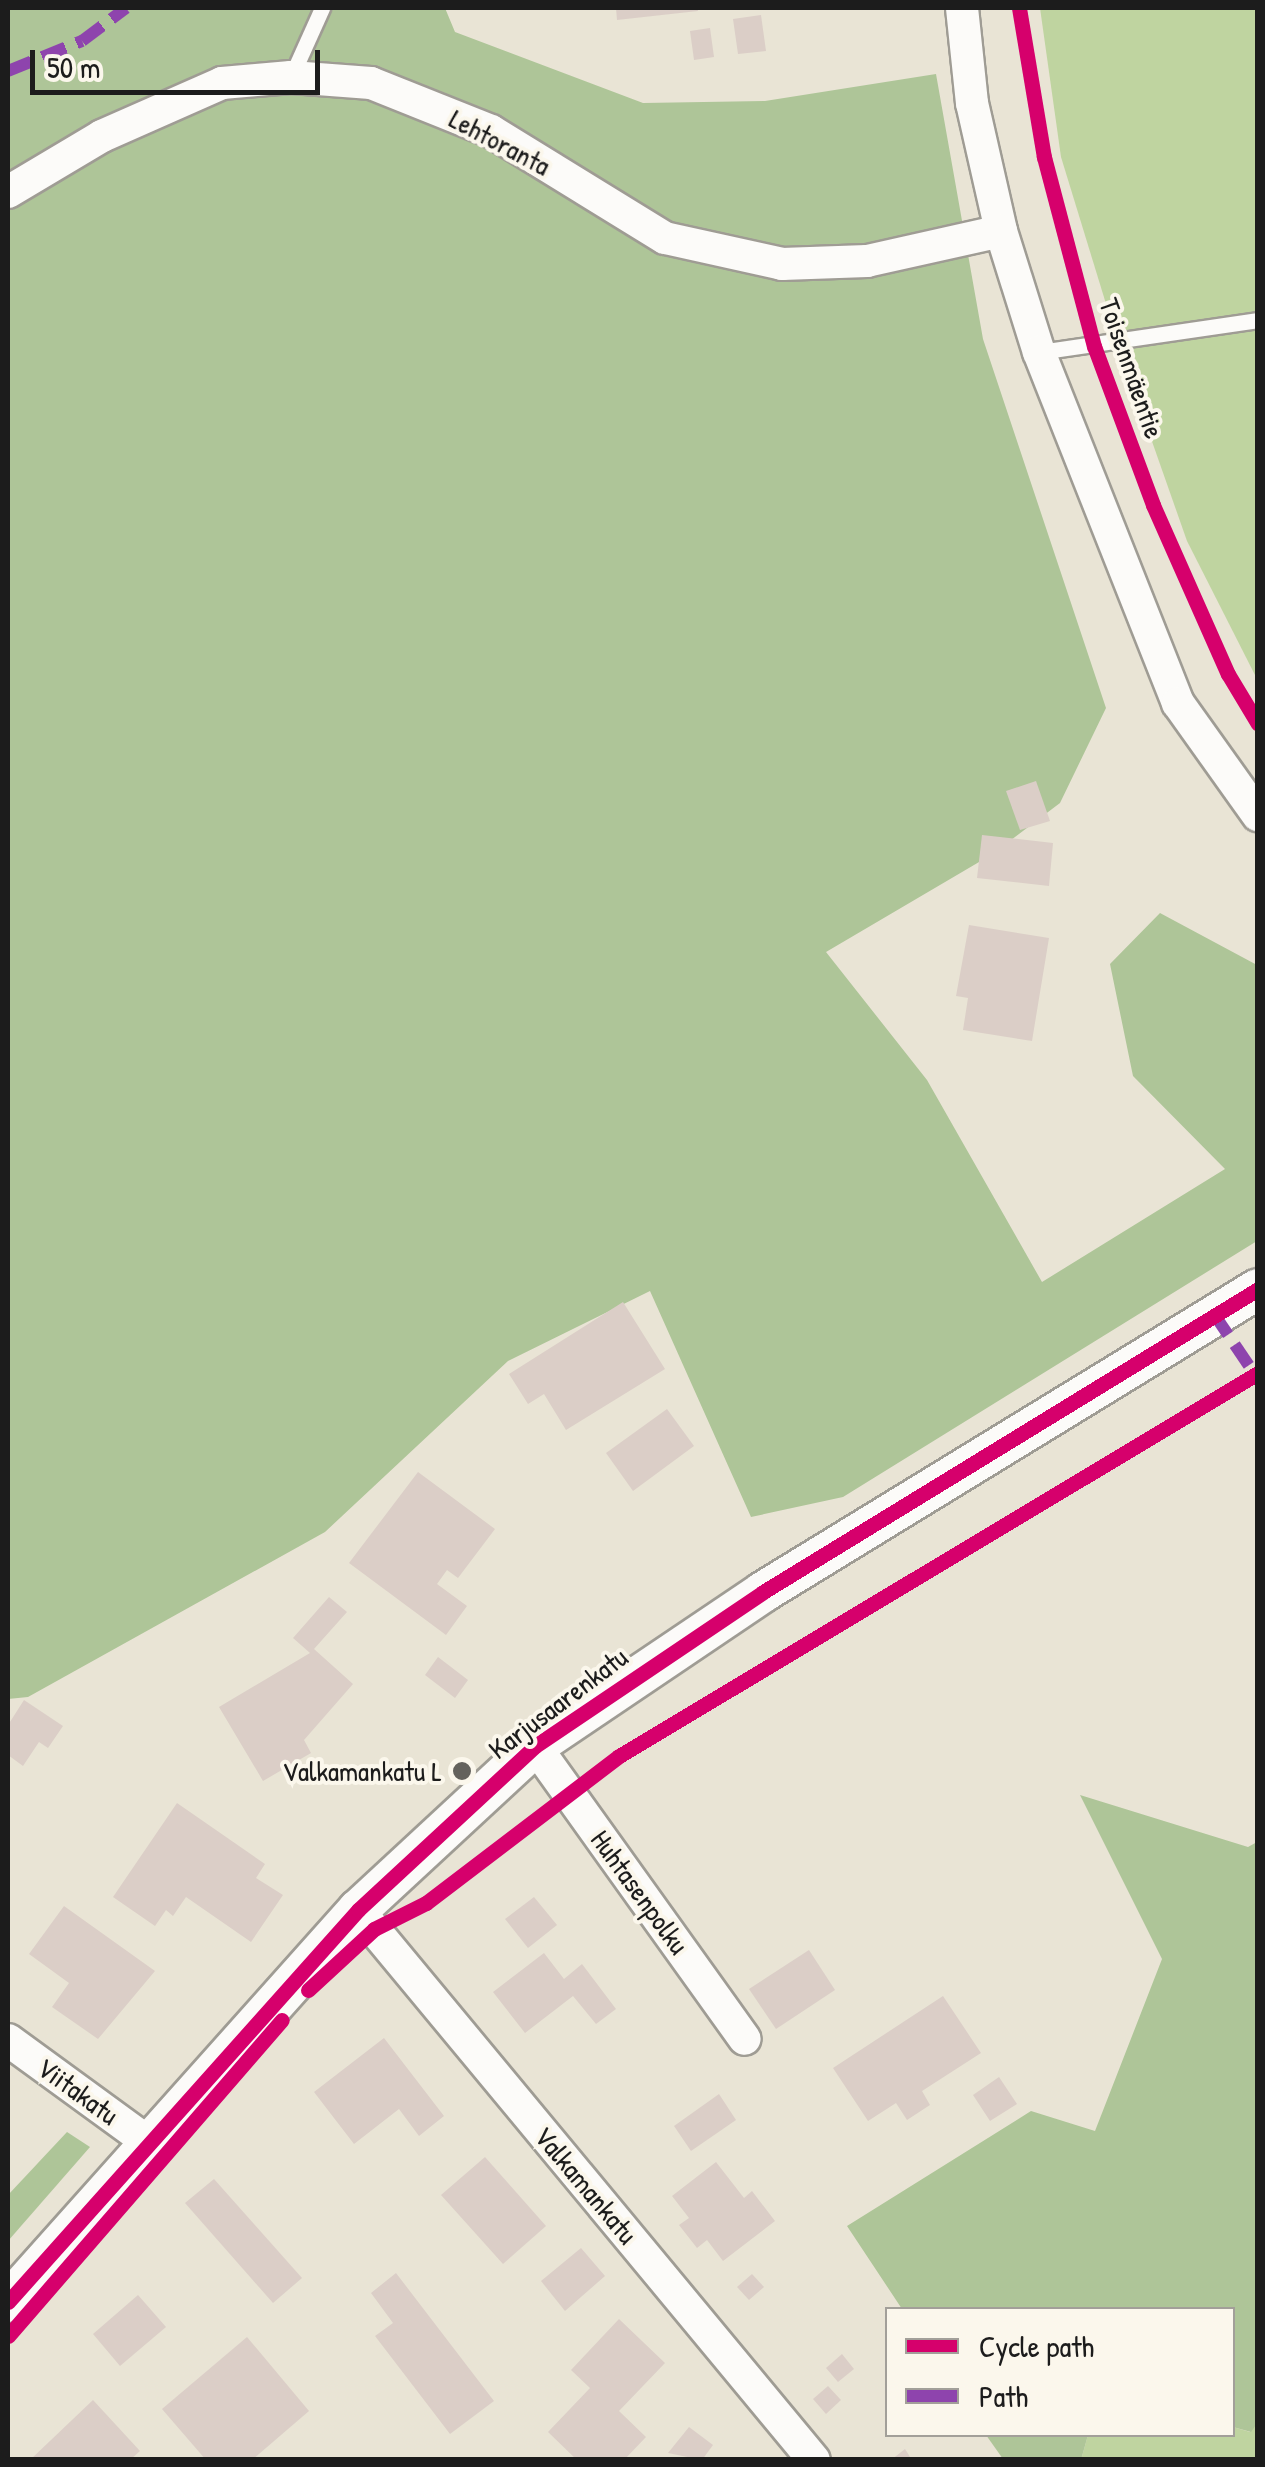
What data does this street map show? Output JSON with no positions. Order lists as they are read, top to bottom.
{
  "streets": {
    "street": [
      "Lehtoranta",
      "Karjusaarenkatu",
      "Huhtasenpolku",
      "Viitakatu",
      "Valkamankatu"
    ],
    "cycle path": ["Toisenmäentie"]
  },
  "crossings": [
    ["Karjusaarenkatu", "Huhtasenpolku"],
    ["Karjusaarenkatu", "Viitakatu"],
    ["Karjusaarenkatu", "Valkamankatu"]
  ],
  "places": ["Valkamankatu L"],
  "legend": ["Cycle path", "Path"],
  "scale_bar": "50 m"
}
